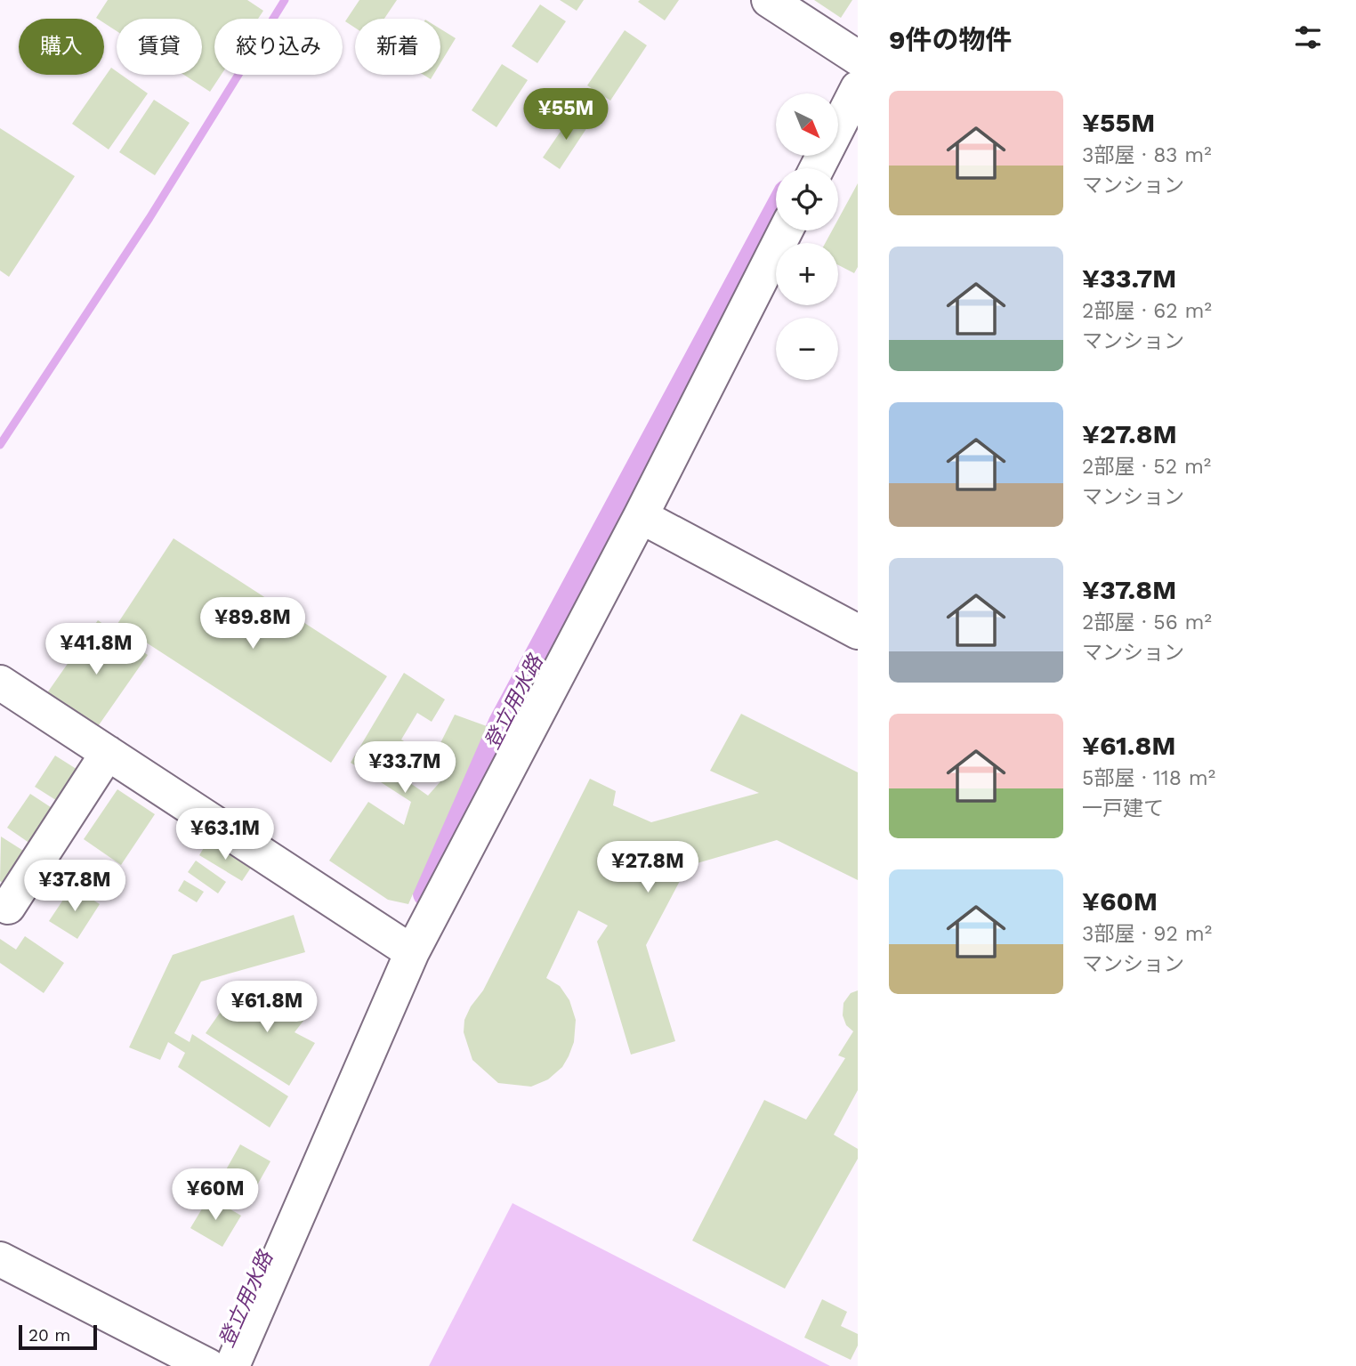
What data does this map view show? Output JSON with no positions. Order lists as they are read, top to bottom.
{
  "water": ["登立用水路"],
  "scale_bar": "20 m",
  "north": "bottom right",
  "page": {
    "heading": "9件の物件",
    "chip": [
      "購入",
      "賃貸",
      "絞り込み",
      "新着"
    ],
    "list": [
      {
        "name": "¥55M",
        "note": "3部屋 · 83 m² · マンション"
      },
      {
        "name": "¥33.7M",
        "note": "2部屋 · 62 m² · マンション"
      },
      {
        "name": "¥27.8M",
        "note": "2部屋 · 52 m² · マンション"
      },
      {
        "name": "¥37.8M",
        "note": "2部屋 · 56 m² · マンション"
      },
      {
        "name": "¥61.8M",
        "note": "5部屋 · 118 m² · 一戸建て"
      },
      {
        "name": "¥60M",
        "note": "3部屋 · 92 m² · マンション"
      }
    ],
    "price": [
      "¥55M",
      "¥89.8M",
      "¥41.8M",
      "¥33.7M",
      "¥63.1M",
      "¥27.8M",
      "¥37.8M",
      "¥61.8M",
      "¥60M"
    ],
    "map_buttons": ["+", "−"],
    "scale": "20 m"
  }
}
